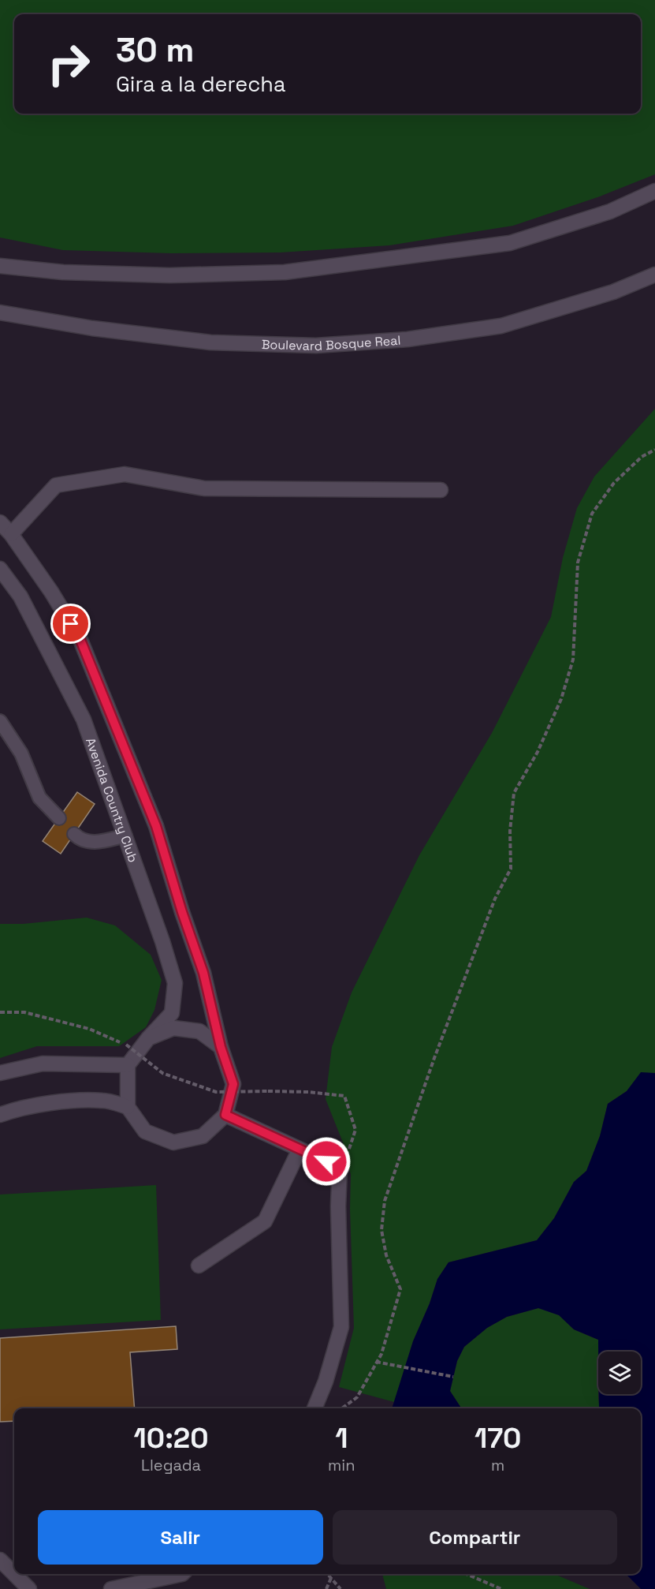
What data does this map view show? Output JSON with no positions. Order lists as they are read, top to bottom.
{
  "streets": {
    "street": ["Boulevard Bosque Real", "Avenida Country Club"]
  },
  "page": {
    "turn": ["30 m", "Gira a la derecha"],
    "eta": [
      "10:20",
      "Llegada",
      "1",
      "min",
      "170",
      "m"
    ],
    "buttons": ["Salir", "Compartir"]
  }
}
